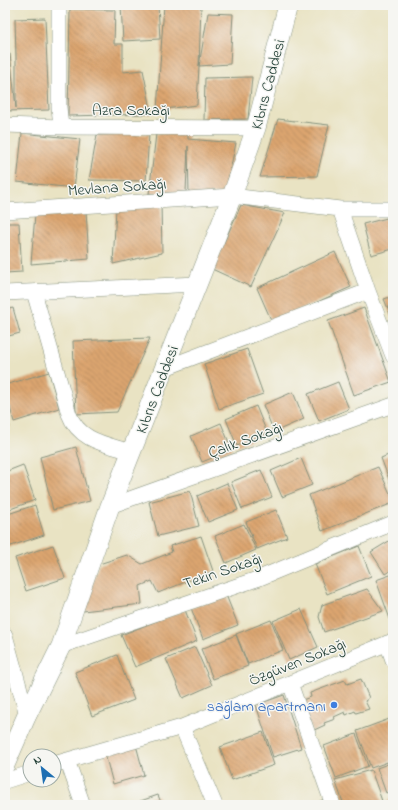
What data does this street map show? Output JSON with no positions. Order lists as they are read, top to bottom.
{
  "streets": {
    "street": [
      "Kıbrıs Caddesi",
      "Azra Sokağı",
      "Mevlana Sokağı",
      "Çalık Sokağı",
      "Tekin Sokağı",
      "Özgüven Sokağı"
    ]
  },
  "crossings": [
    ["Kıbrıs Caddesi", "Azra Sokağı"],
    ["Kıbrıs Caddesi", "Mevlana Sokağı"],
    ["Kıbrıs Caddesi", "Çalık Sokağı"],
    ["Kıbrıs Caddesi", "Tekin Sokağı"]
  ],
  "places": ["sağlam apartmanı"],
  "north": "top left"
}
